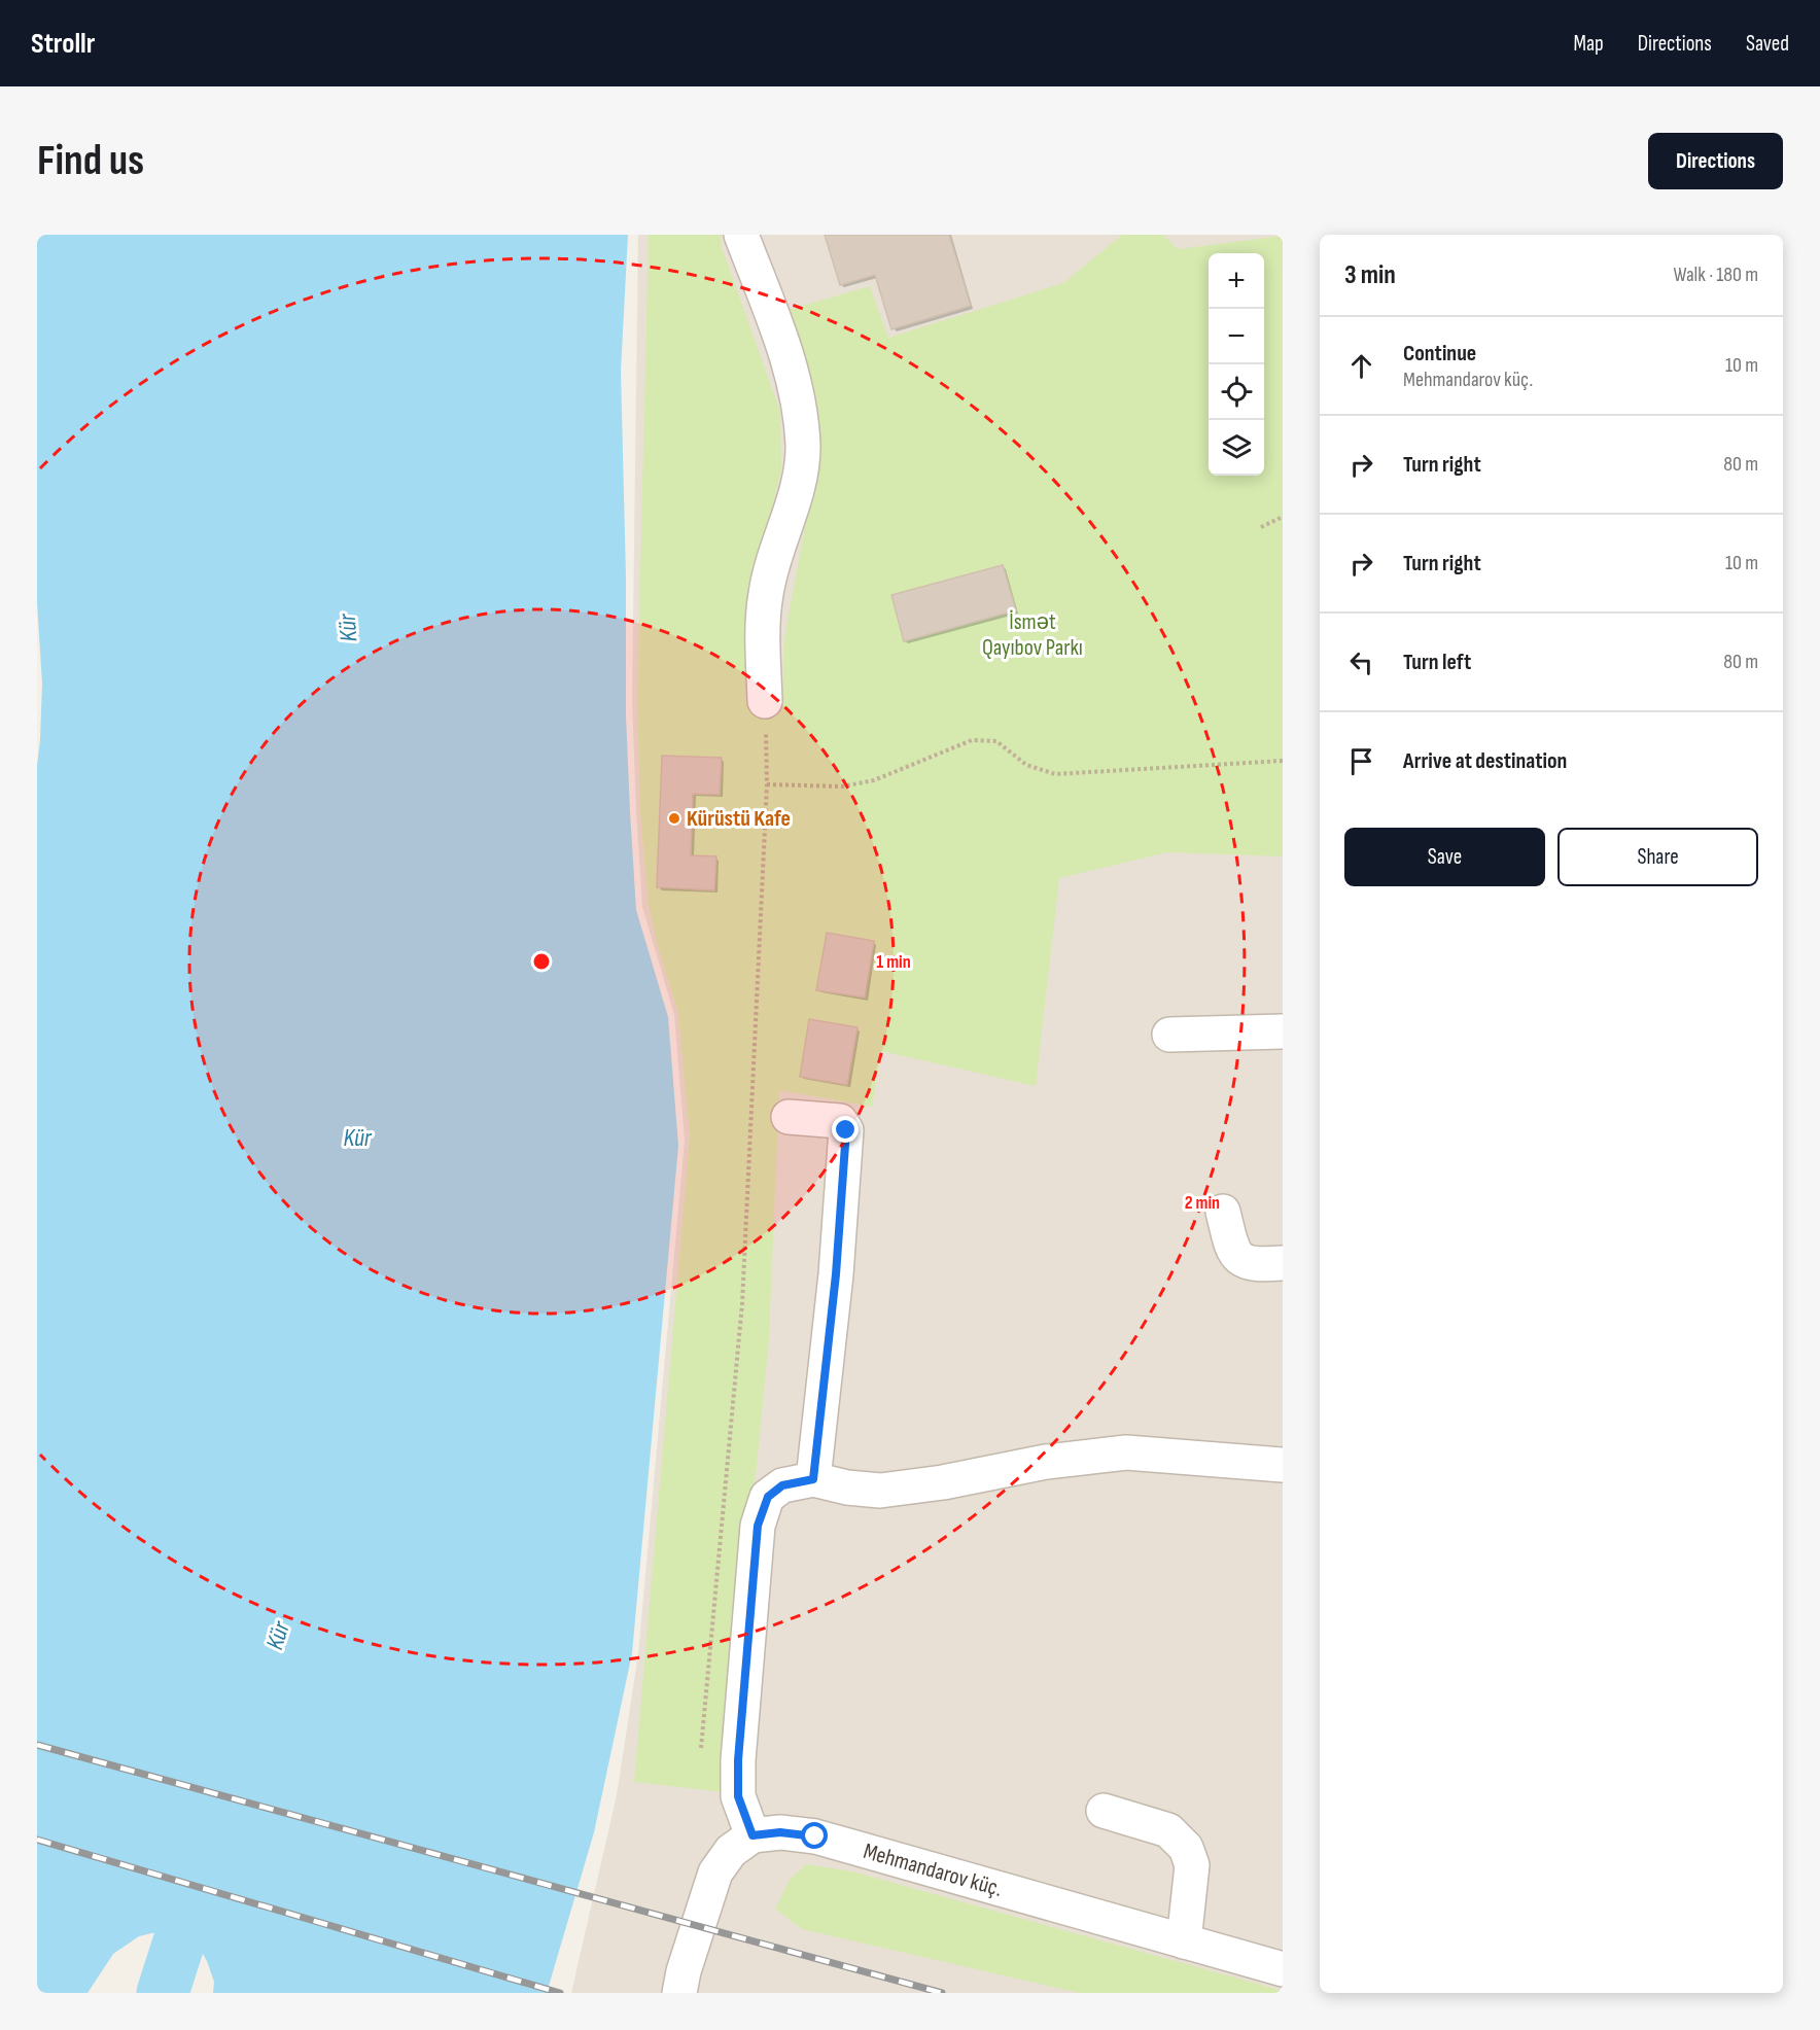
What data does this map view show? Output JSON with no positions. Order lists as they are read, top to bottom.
{
  "streets": {
    "street": ["Mehmandarov küç."]
  },
  "water": ["Kür"],
  "parks": ["İsmət Qayıbov Parkı"],
  "places": ["Kürüstü Kafe"],
  "page": {
    "header": "Strollr",
    "nav": ["Map", "Directions", "Saved"],
    "buttons": [
      "Directions",
      ["Save", "Share"]
    ],
    "title": "Find us",
    "heading": ["3 min", "Walk · 180 m"],
    "map_buttons": ["+", "−"],
    "list": [
      ["Continue", "Mehmandarov küç.", "10 m"],
      ["Turn right", "80 m"],
      ["Turn right", "10 m"],
      ["Turn left", "80 m"],
      "Arrive at destination"
    ]
  },
  "rings": ["1 min", "2 min"]
}
